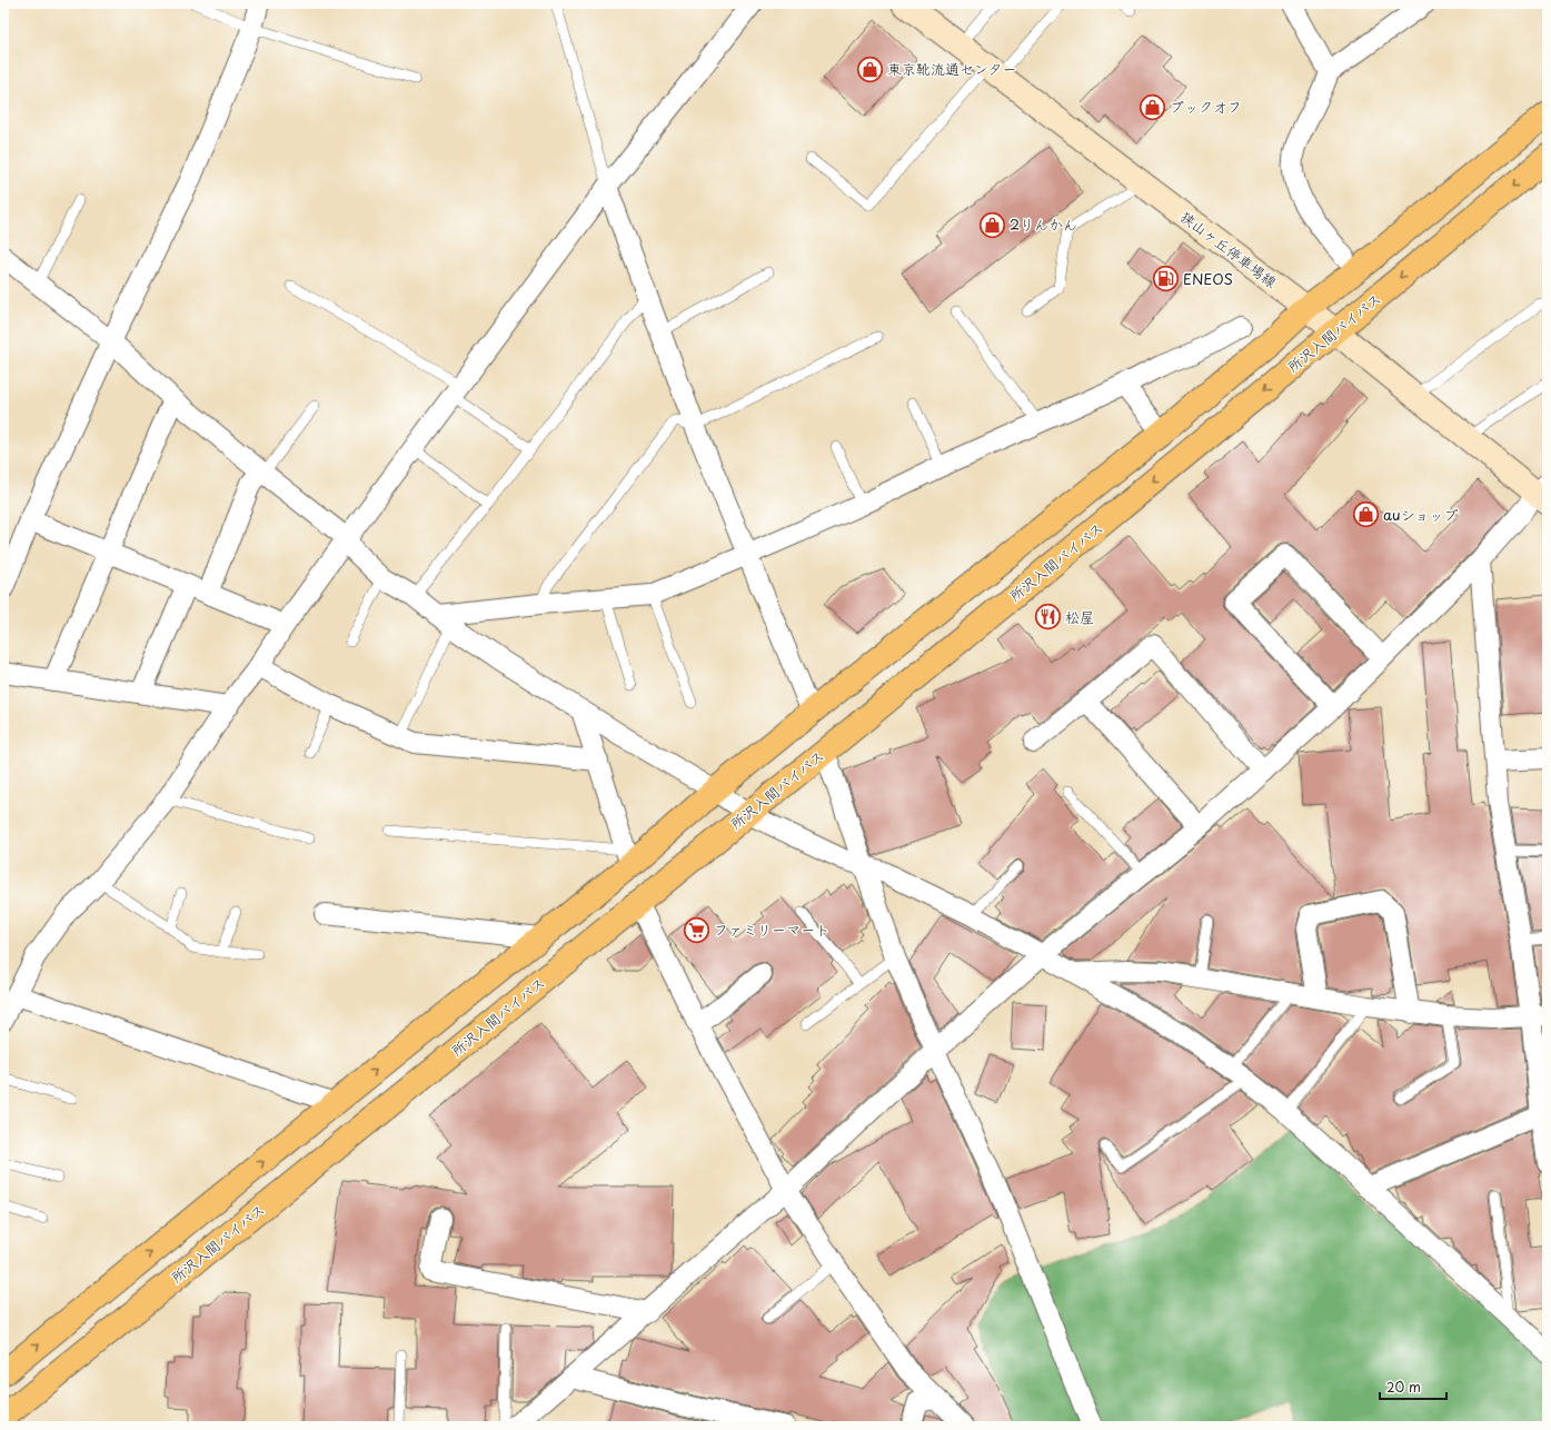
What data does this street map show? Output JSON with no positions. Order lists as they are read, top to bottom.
{
  "streets": {
    "highway": ["所沢入間バイパス"],
    "main road": ["狭山ヶ丘停車場線"]
  },
  "crossings": [
    ["狭山ヶ丘停車場線", "所沢入間バイパス"]
  ],
  "places": {
    "shop": [
      "東京靴流通センター",
      "ブックオフ",
      "2りんかん",
      "auショップ"
    ],
    "fuel station": ["ENEOS"],
    "restaurant": ["松屋"],
    "supermarket": ["ファミリーマート"]
  },
  "scale_bar": "20 m"
}
